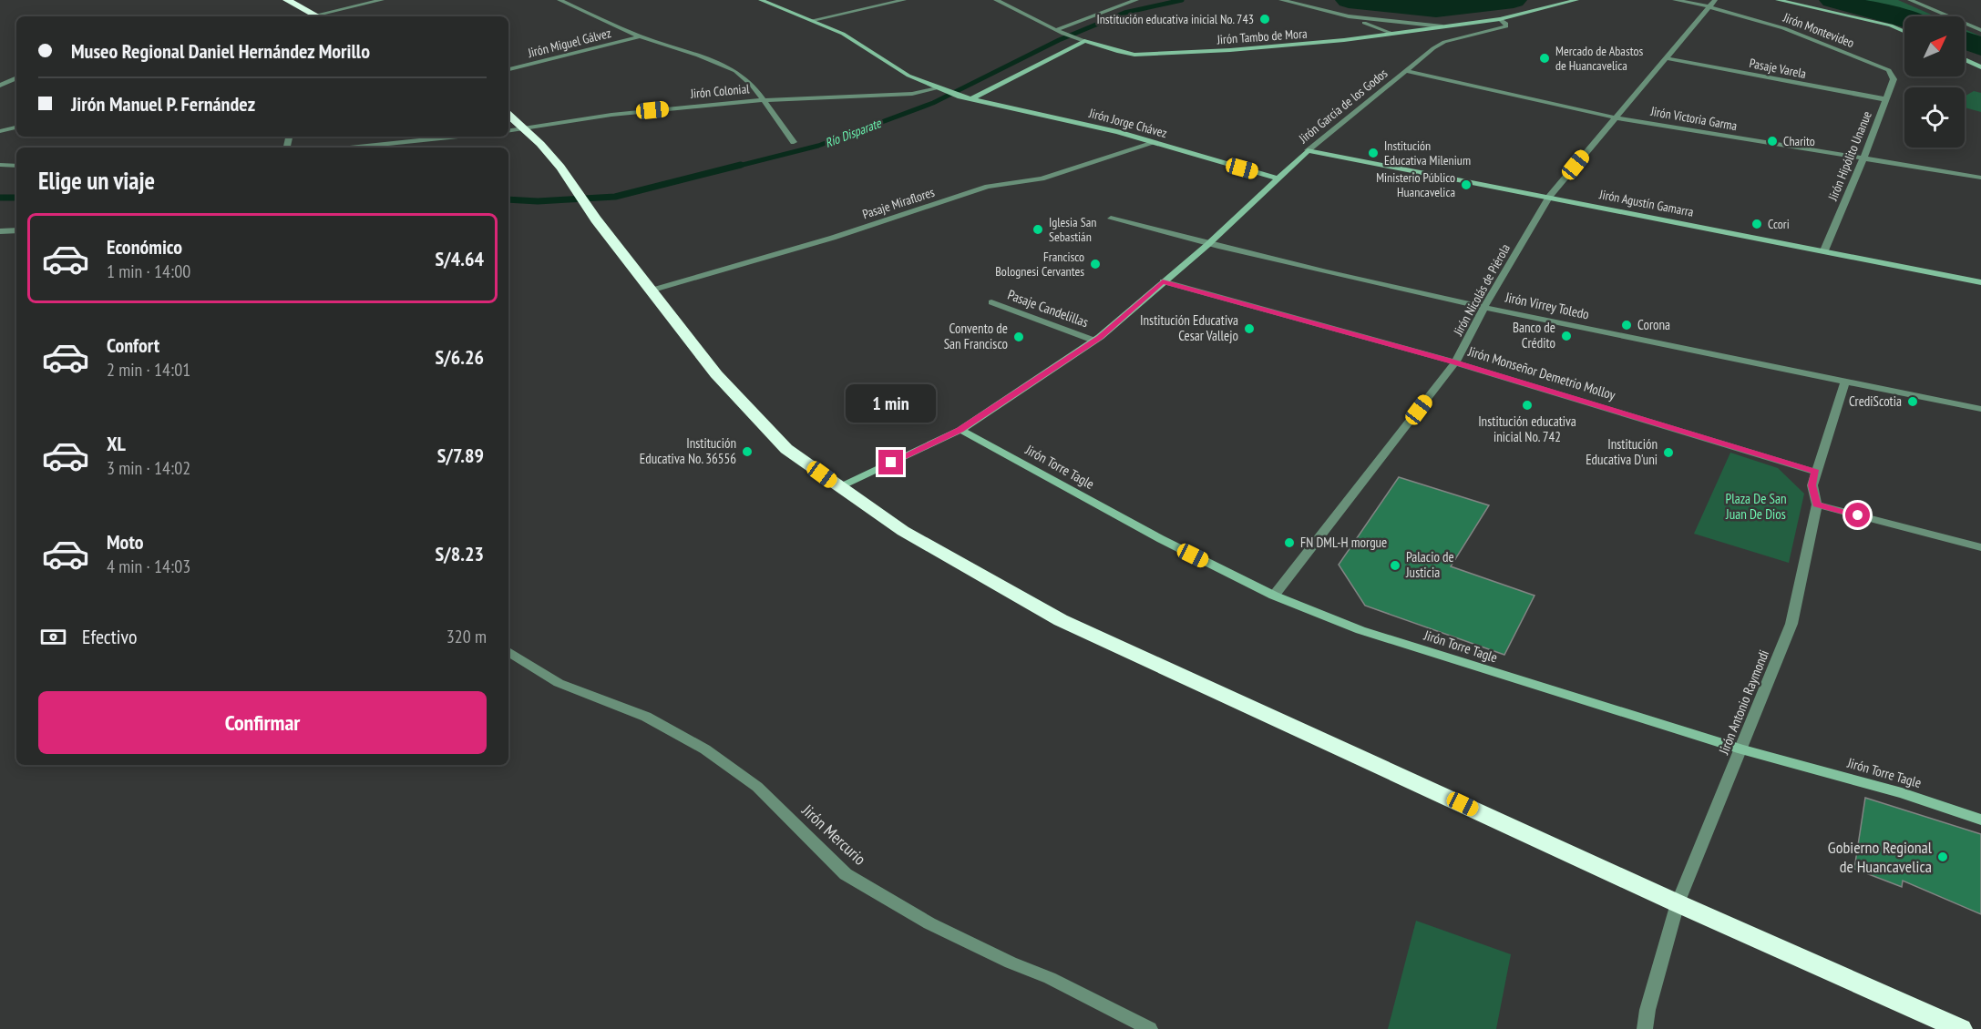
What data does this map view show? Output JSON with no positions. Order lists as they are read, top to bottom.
{
  "streets": {
    "main road": [
      "Jirón Tambo de Mora",
      "Jirón García de los Godos",
      "Jirón Jorge Chávez",
      "Jirón Agustín Gamarra",
      "Jirón Torre Tagle"
    ],
    "street": [
      "Jirón Montevideo",
      "Jirón Miguel Gálvez",
      "Pasaje Varela",
      "Jirón Colonial",
      "Jirón Victoria Garma",
      "Jirón Hipólito Unanue",
      "Pasaje Miraflores",
      "Jirón Nicolás de Piérola",
      "Jirón Virrey Toledo",
      "Pasaje Candelillas",
      "Jirón Monseñor Demetrio Molloy",
      "Jirón Antonio Raymondi",
      "Jirón Mercurio"
    ]
  },
  "crossings": [
    ["Jirón Montevideo", "Jirón Hipólito Unanue"],
    ["Jirón Montevideo", "Jirón Nicolás de Piérola"],
    ["Jirón Tambo de Mora", "Jirón García de los Godos"],
    ["Pasaje Varela", "Jirón Hipólito Unanue"],
    ["Pasaje Varela", "Jirón Nicolás de Piérola"],
    ["Jirón Colonial", "Jirón Jorge Chávez"],
    ["Jirón García de los Godos", "Jirón Victoria Garma"],
    ["Jirón García de los Godos", "Jirón Jorge Chávez"],
    ["Jirón García de los Godos", "Jirón Agustín Gamarra"],
    ["Jirón García de los Godos", "Jirón Virrey Toledo"],
    ["Jirón García de los Godos", "Pasaje Candelillas"],
    ["Jirón García de los Godos", "Jirón Monseñor Demetrio Molloy"],
    ["Jirón García de los Godos", "Jirón Torre Tagle"],
    ["Jirón Victoria Garma", "Jirón Hipólito Unanue"],
    ["Jirón Victoria Garma", "Jirón Nicolás de Piérola"],
    ["Jirón Jorge Chávez", "Pasaje Miraflores"],
    ["Jirón Hipólito Unanue", "Jirón Agustín Gamarra"],
    ["Jirón Agustín Gamarra", "Jirón Nicolás de Piérola"],
    ["Jirón Nicolás de Piérola", "Jirón Virrey Toledo"],
    ["Jirón Nicolás de Piérola", "Jirón Monseñor Demetrio Molloy"],
    ["Jirón Nicolás de Piérola", "Jirón Torre Tagle"],
    ["Jirón Virrey Toledo", "Jirón Antonio Raymondi"],
    ["Jirón Monseñor Demetrio Molloy", "Jirón Antonio Raymondi"],
    ["Jirón Torre Tagle", "Jirón Antonio Raymondi"]
  ],
  "water": ["Río Disparate"],
  "parks": ["Plaza De San Juan De Dios"],
  "places": [
    "Institución educativa inicial No. 743",
    "Mercado de Abastos de Huancavelica",
    "Charito",
    "Institución Educativa Milenium",
    "Ministerio Público Huancavelica",
    "Ccori",
    "Iglesia San Sebastián",
    "Francisco Bolognesi Cervantes",
    "Corona",
    "Institución Educativa Cesar Vallejo",
    "Banco de Crédito",
    "Convento de San Francisco",
    "CrediScotia",
    "Institución educativa inicial No. 742",
    "Institución Educativa No. 36556",
    "Institución Educativa D'uni",
    "FN DML-H morgue",
    "Palacio de Justicia",
    "Gobierno Regional de Huancavelica"
  ],
  "north": "top right",
  "page": {
    "banner": ["Museo Regional Daniel Hernández Morillo", "Jirón Manuel P. Fernández"],
    "heading": "Elige un viaje",
    "list": [
      {
        "name": "Económico",
        "note": "1 min · 14:00",
        "value": "S/4.64"
      },
      {
        "name": "Confort",
        "note": "2 min · 14:01",
        "value": "S/6.26"
      },
      {
        "name": "XL",
        "note": "3 min · 14:02",
        "value": "S/7.89"
      },
      {
        "name": "Moto",
        "note": "4 min · 14:03",
        "value": "S/8.23"
      }
    ],
    "bubble": "1 min",
    "pay": ["Efectivo", "320 m"],
    "buttons": "Confirmar"
  }
}
